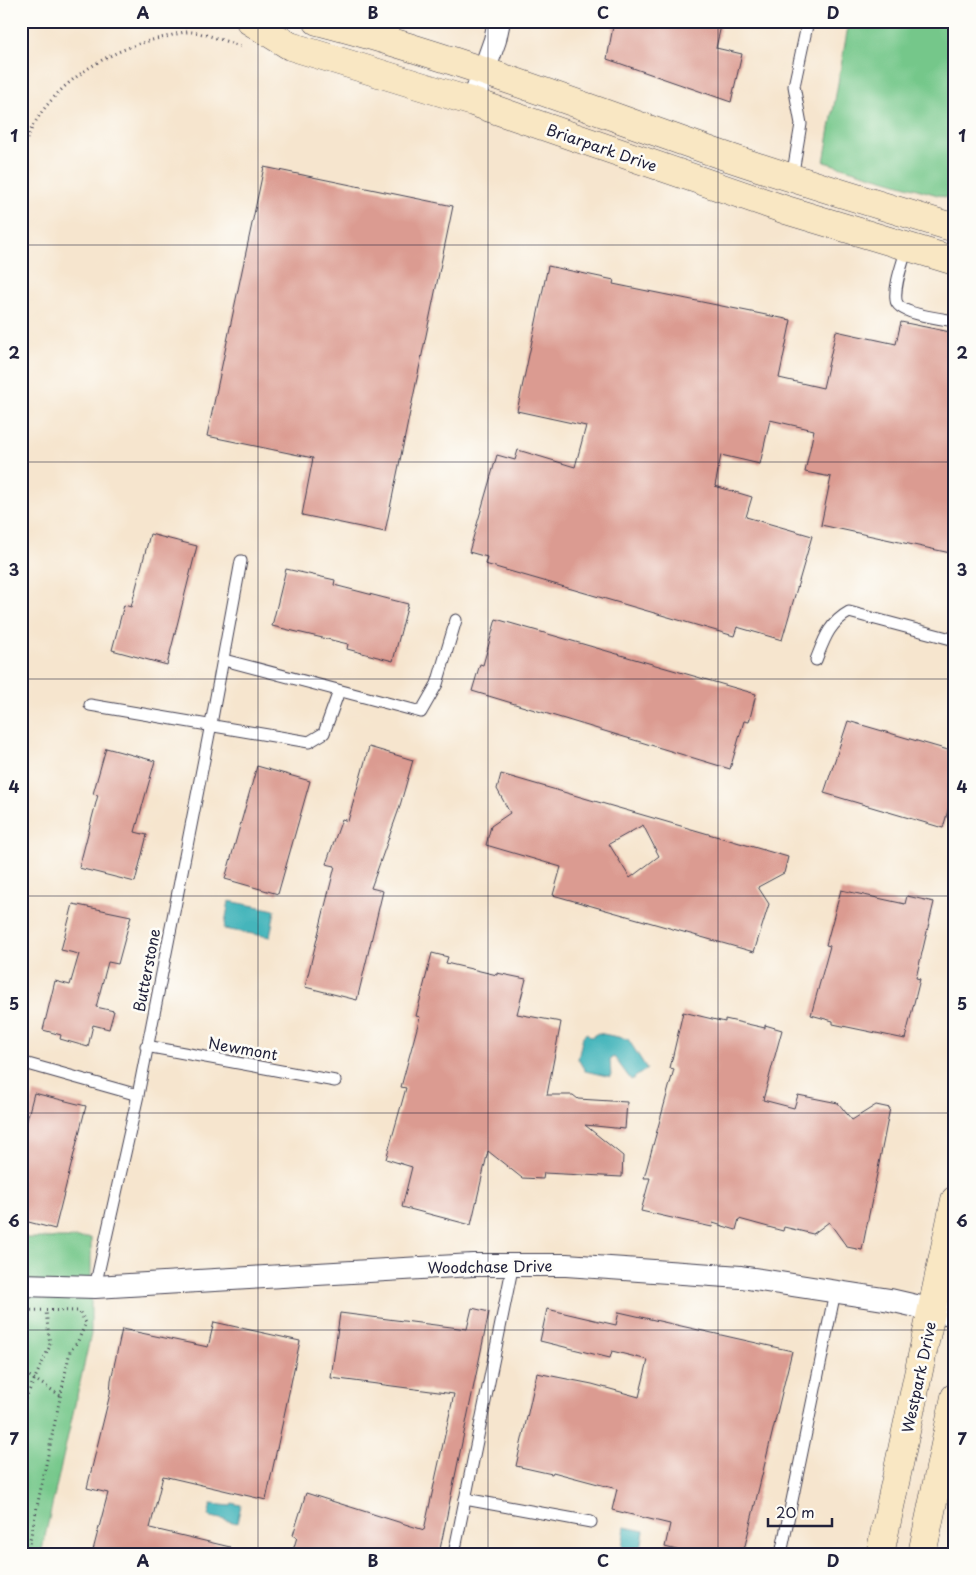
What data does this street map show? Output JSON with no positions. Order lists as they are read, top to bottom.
{
  "streets": {
    "street": ["Briarpark Drive", "Woodchase Drive", "Westpark Drive"],
    "lane": ["Butterstone", "Newmont"]
  },
  "crossings": [
    ["Butterstone", "Newmont"],
    ["Butterstone", "Woodchase Drive"],
    ["Woodchase Drive", "Westpark Drive"]
  ],
  "scale_bar": "20 m",
  "grid": {
    "columns": [
      "A",
      "B",
      "C",
      "D"
    ],
    "rows": [
      "1",
      "2",
      "3",
      "4",
      "5",
      "6",
      "7"
    ]
  }
}
